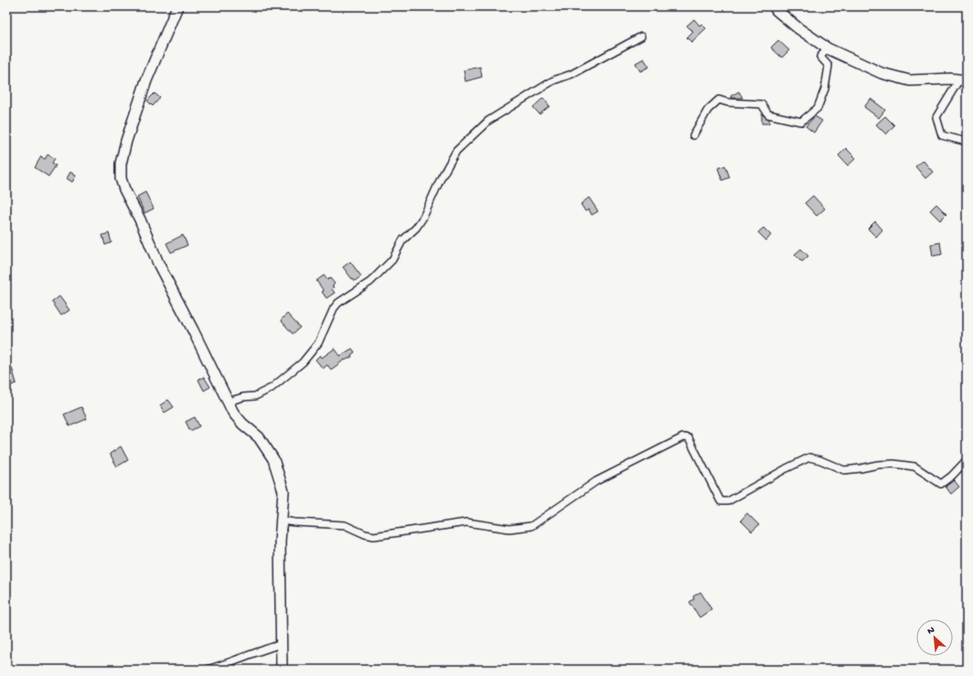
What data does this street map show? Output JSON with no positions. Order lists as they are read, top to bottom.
{
  "north": "top left"
}
